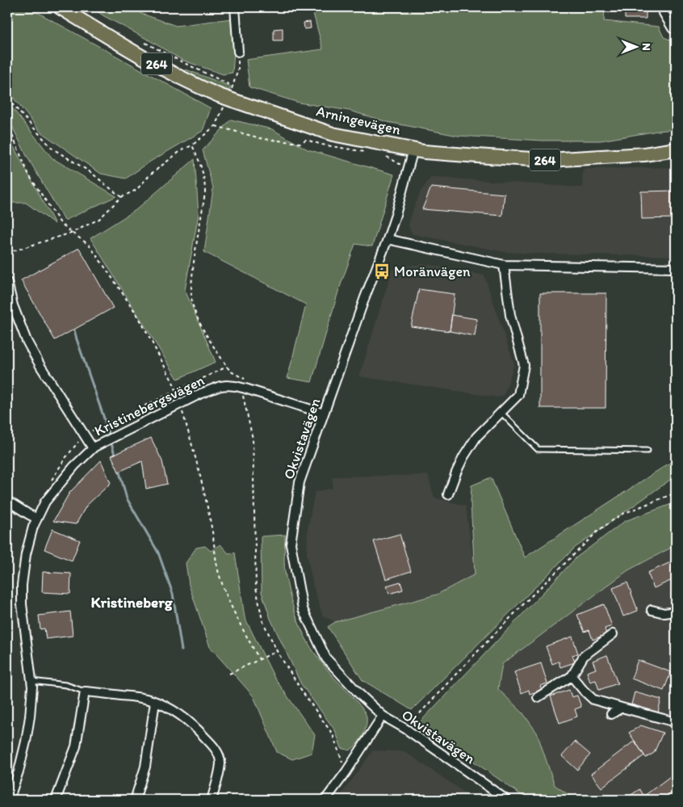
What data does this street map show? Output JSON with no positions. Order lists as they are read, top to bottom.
{
  "streets": {
    "main road": ["264", "Arningevägen"],
    "street": ["Kristinebergsvägen", "Okvistavägen"]
  },
  "crossings": [
    ["Arningevägen", "Okvistavägen"],
    ["Kristinebergsvägen", "Okvistavägen"]
  ],
  "districts": ["Kristineberg"],
  "places": {
    "bus stop": ["Moränvägen"]
  },
  "north": "right"
}
